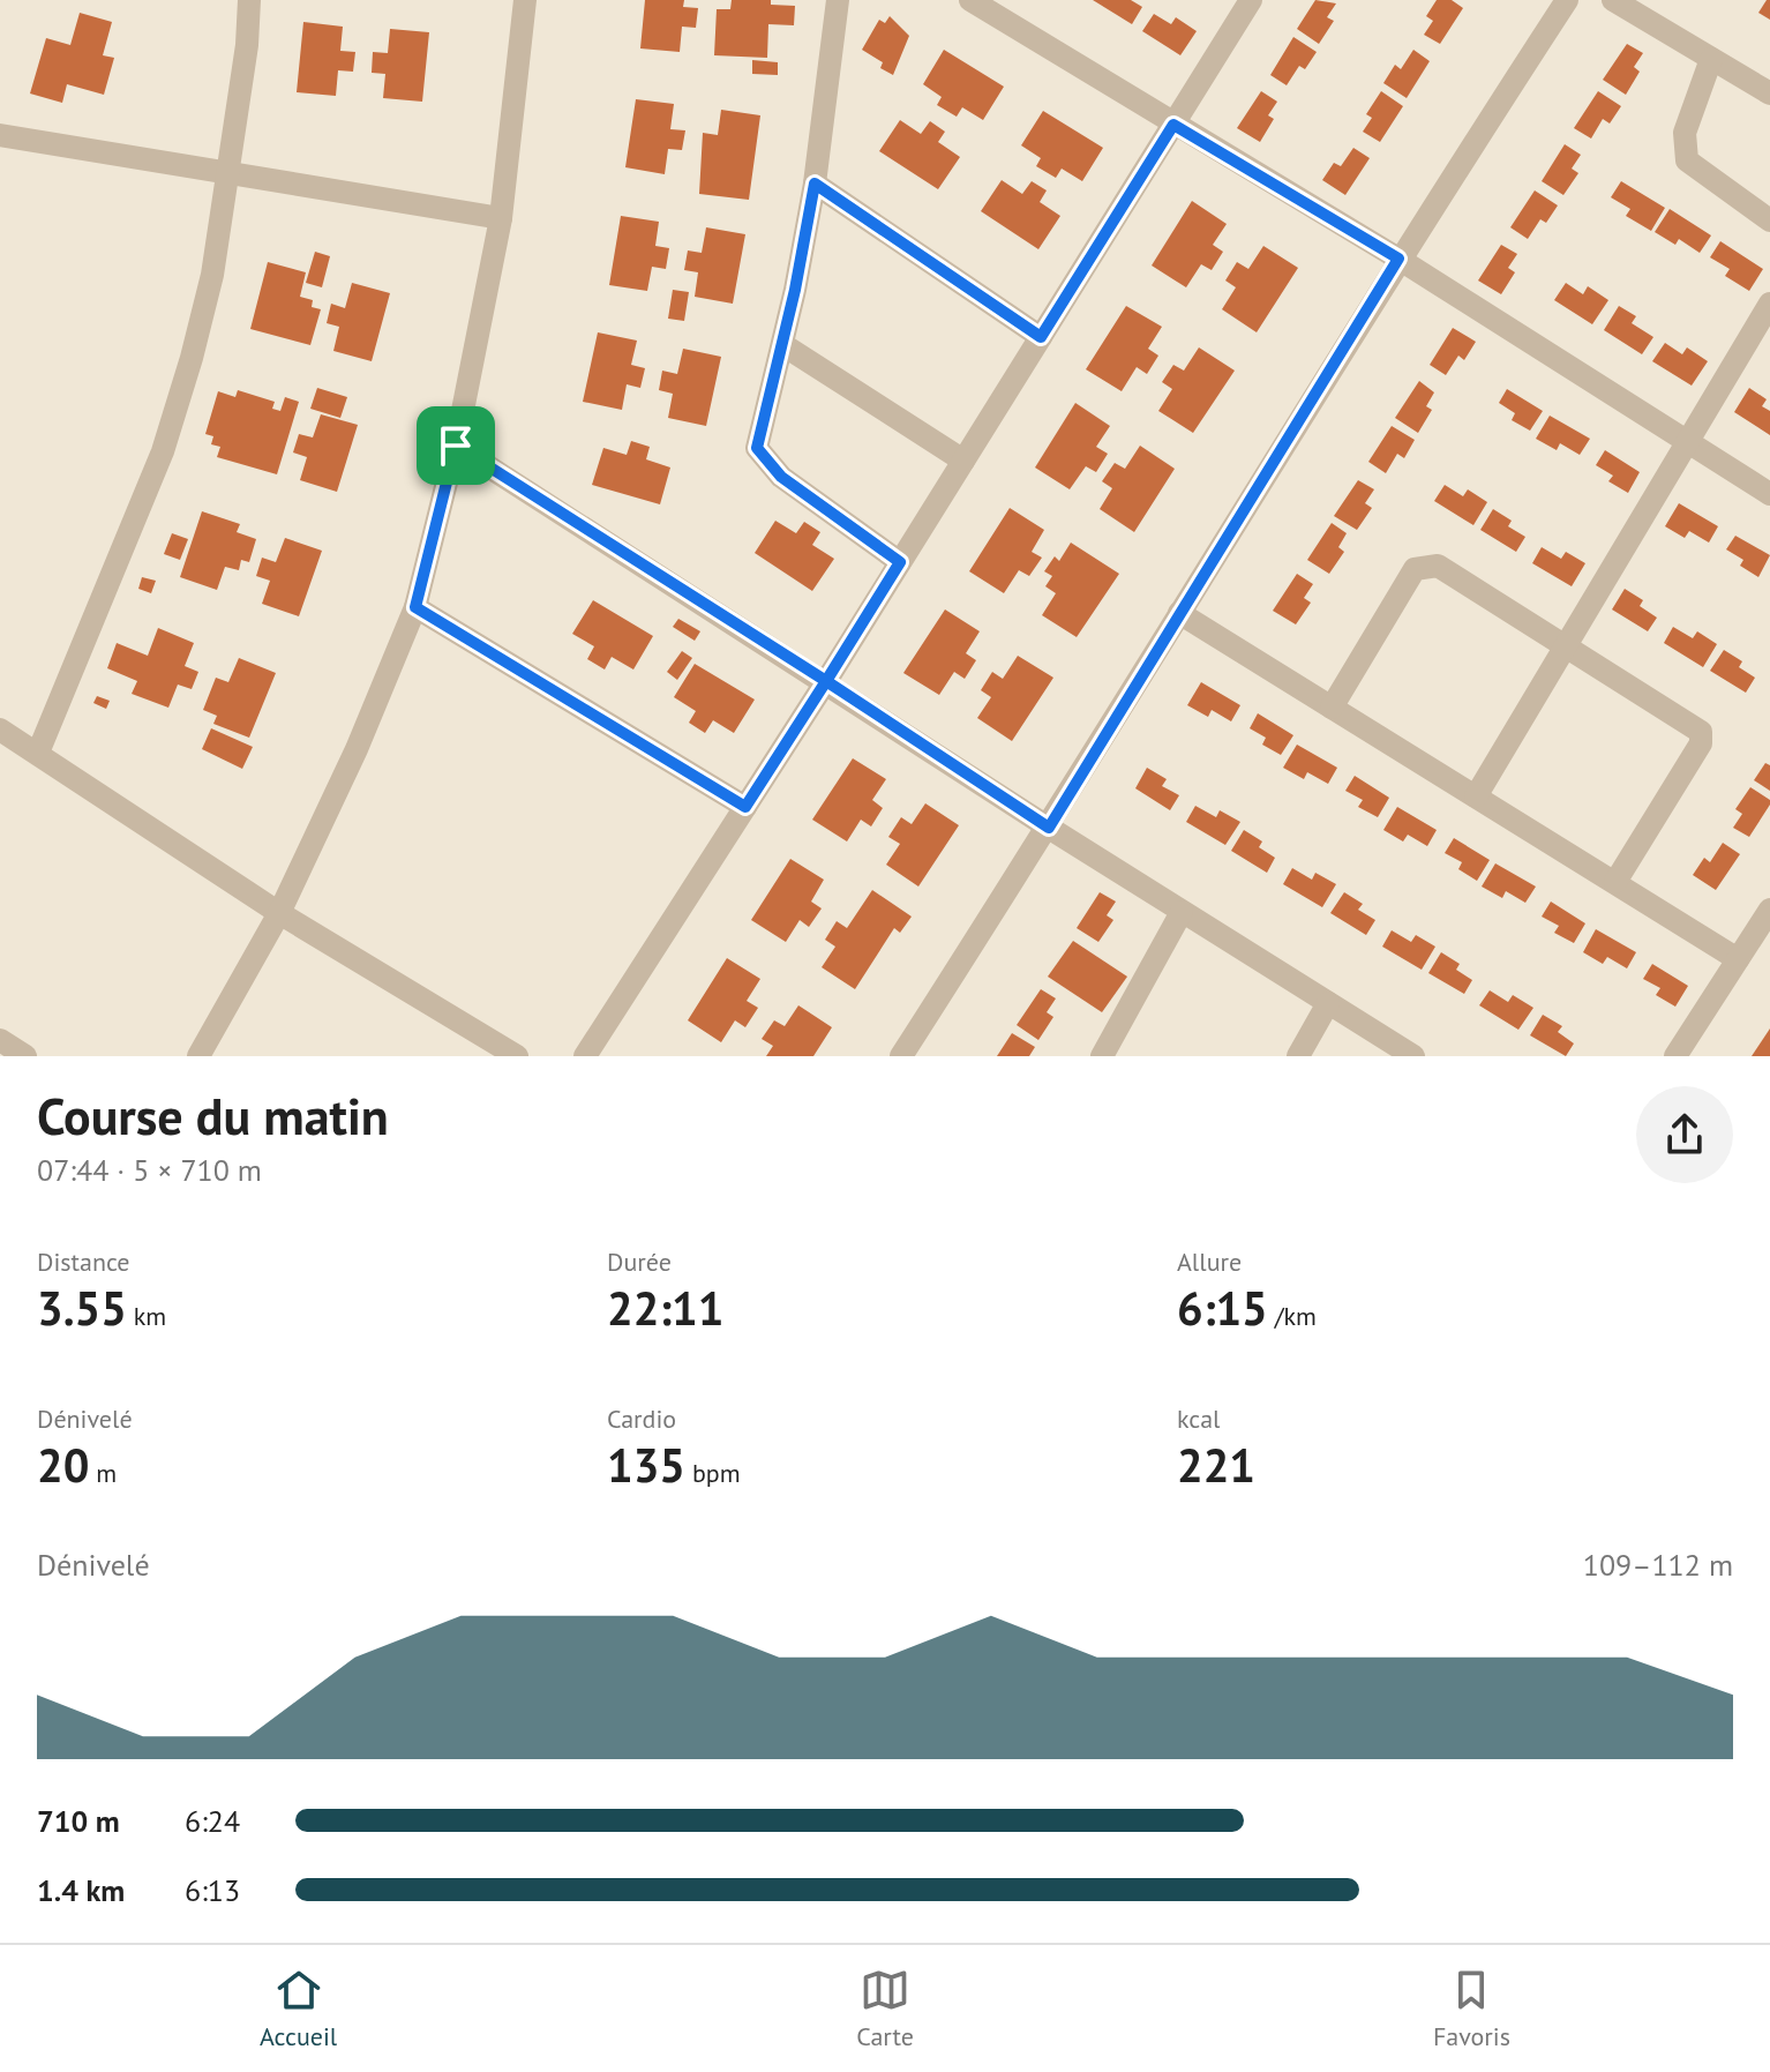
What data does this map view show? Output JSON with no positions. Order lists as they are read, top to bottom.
{
  "page": {
    "heading": ["Course du matin", "07:44 · 5 × 710 m"],
    "stats": [
      ["Distance", "3.55 km"],
      ["Durée", "22:11"],
      ["Allure", "6:15 /km"],
      ["Dénivelé", "20 m"],
      ["Cardio", "135 bpm"],
      ["kcal", "221"]
    ],
    "chart": ["Dénivelé", "109–112 m"],
    "list": [
      {
        "name": "710 m",
        "note": "6:24"
      },
      {
        "name": "1.4 km",
        "note": "6:13"
      }
    ],
    "tabs": ["Accueil", "Carte", "Favoris"]
  }
}
